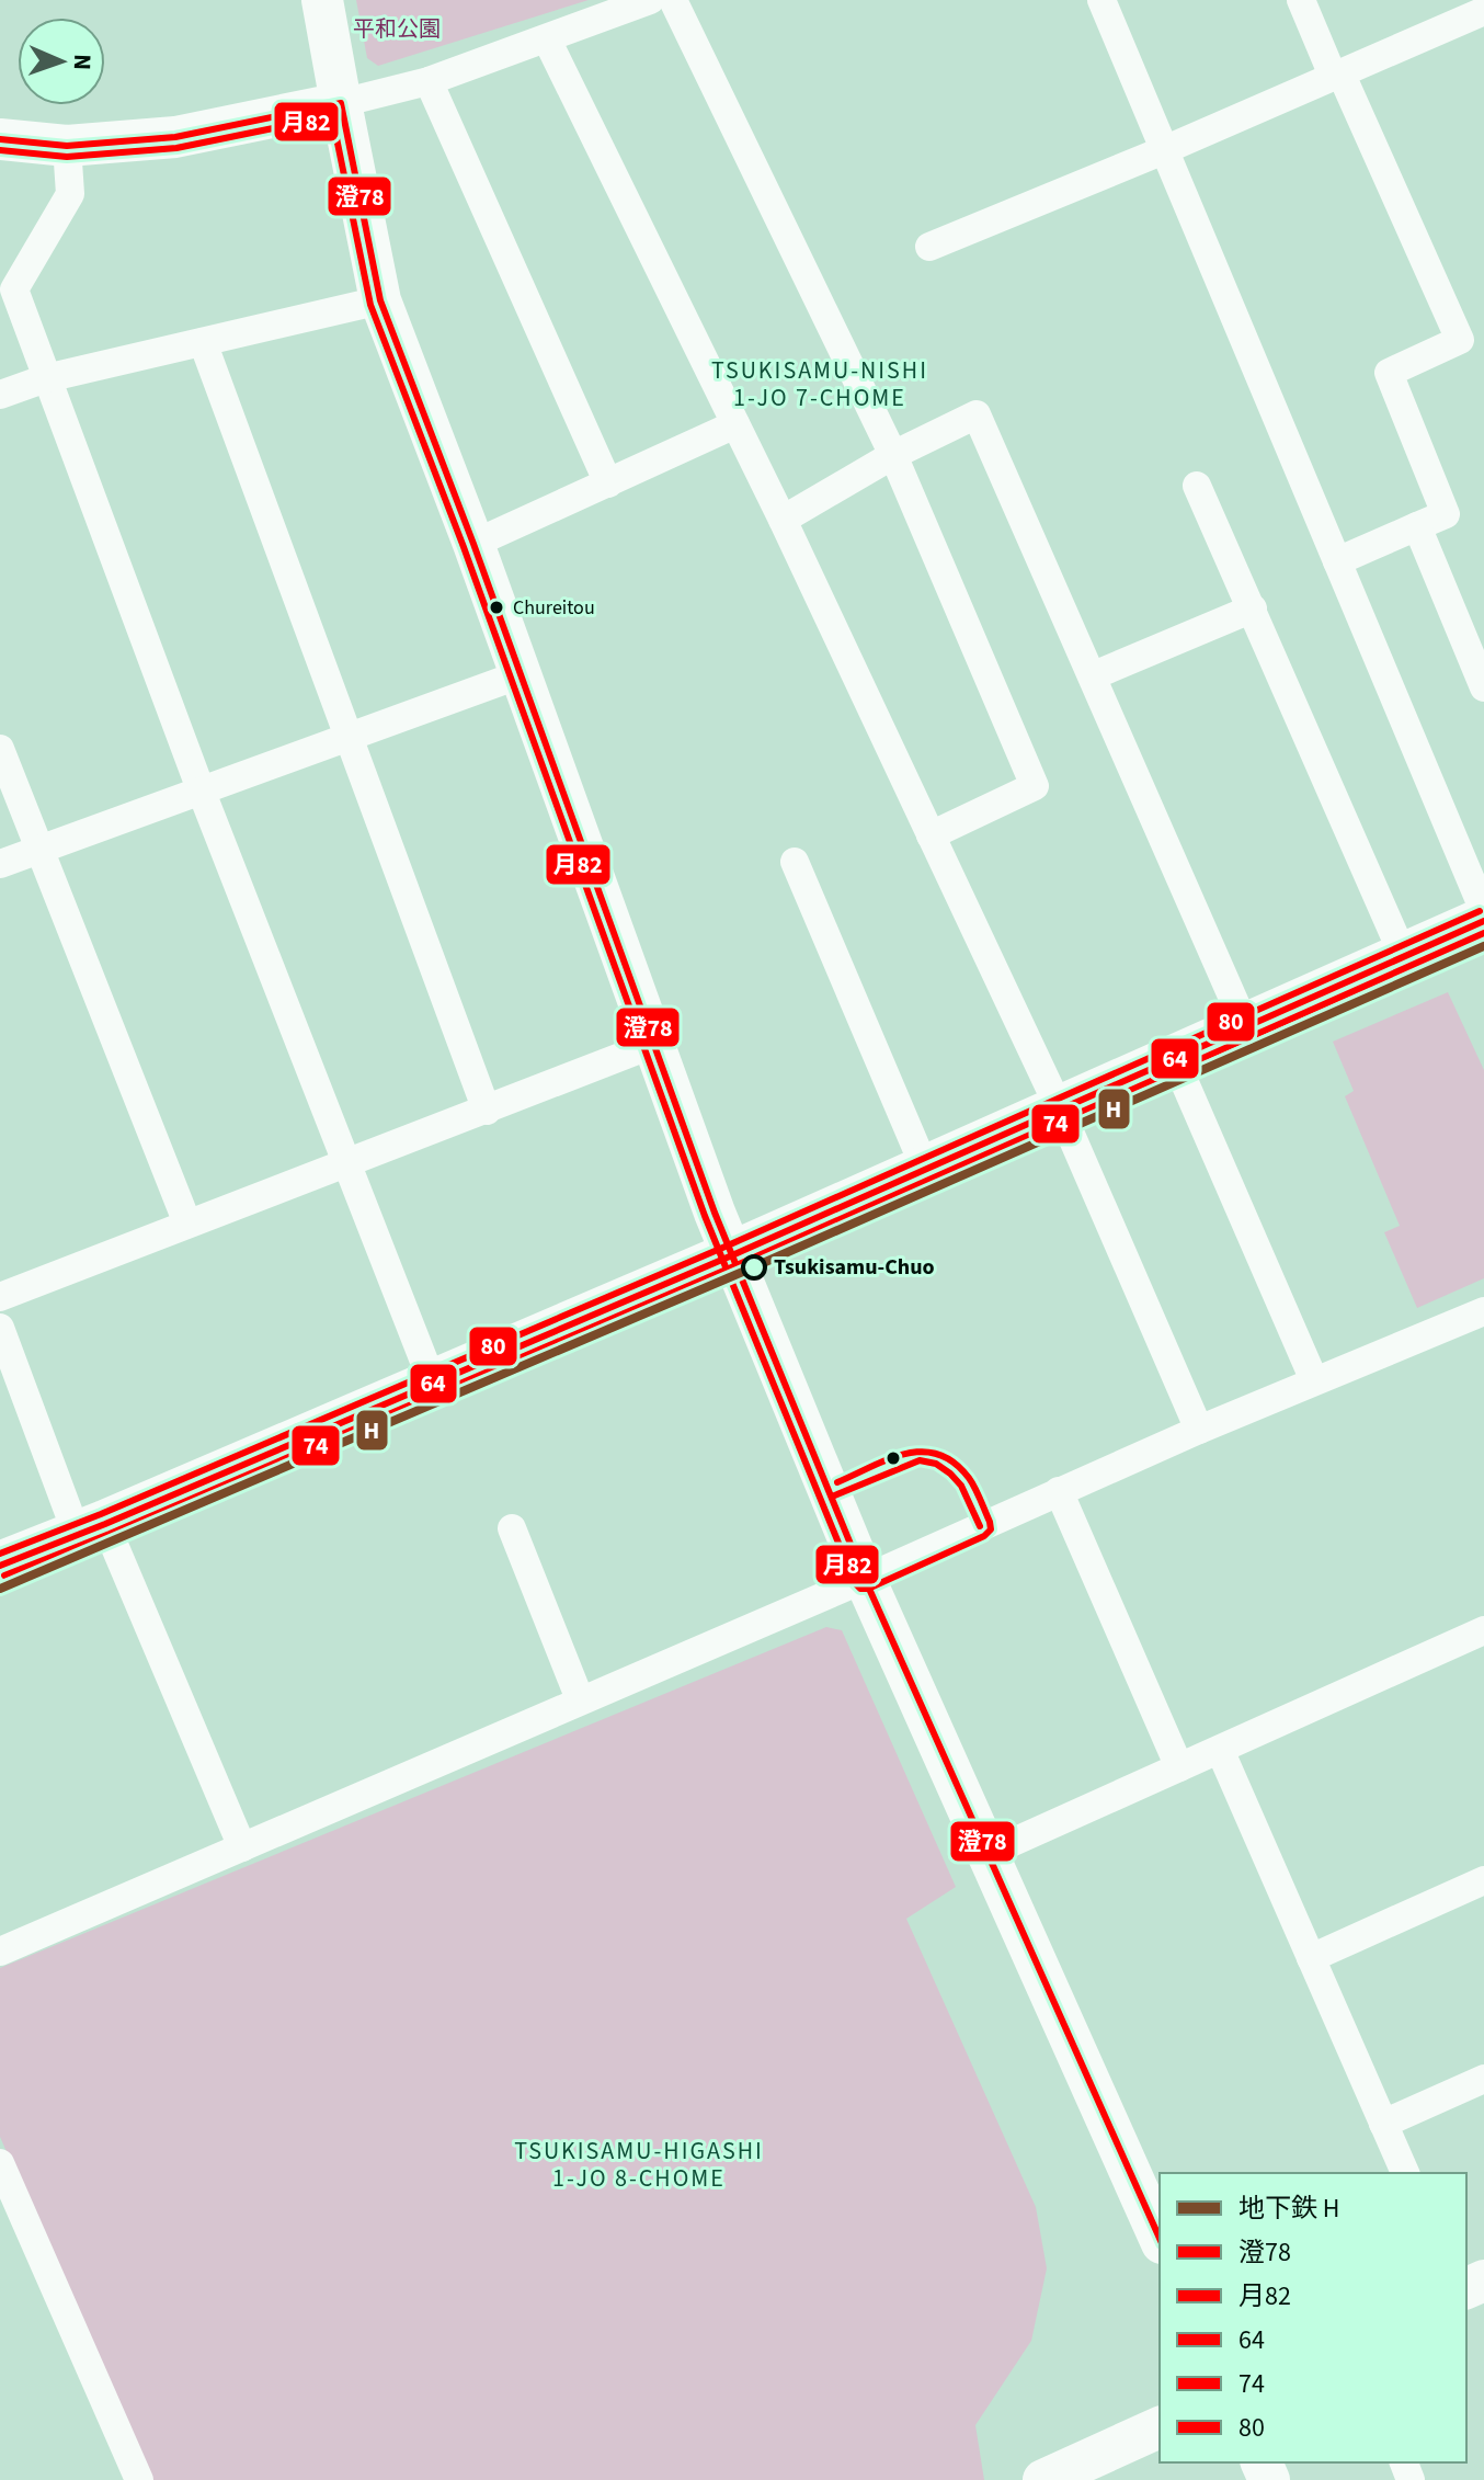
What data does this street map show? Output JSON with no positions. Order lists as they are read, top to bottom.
{
  "districts": ["TSUKISAMU-NISHI 1-JO 7-CHOME", "TSUKISAMU-HIGASHI 1-JO 8-CHOME"],
  "parks": ["平和公園"],
  "places": ["Chureitou", "Tsukisamu-Chuo"],
  "lines": [
    "transit line 澄78",
    "transit line 月82",
    "transit line 80",
    "transit line 64",
    "transit line 74",
    "metro line H"
  ],
  "legend": [
    "地下鉄 H",
    "澄78",
    "月82",
    "64",
    "74",
    "80"
  ],
  "north": "right"
}
